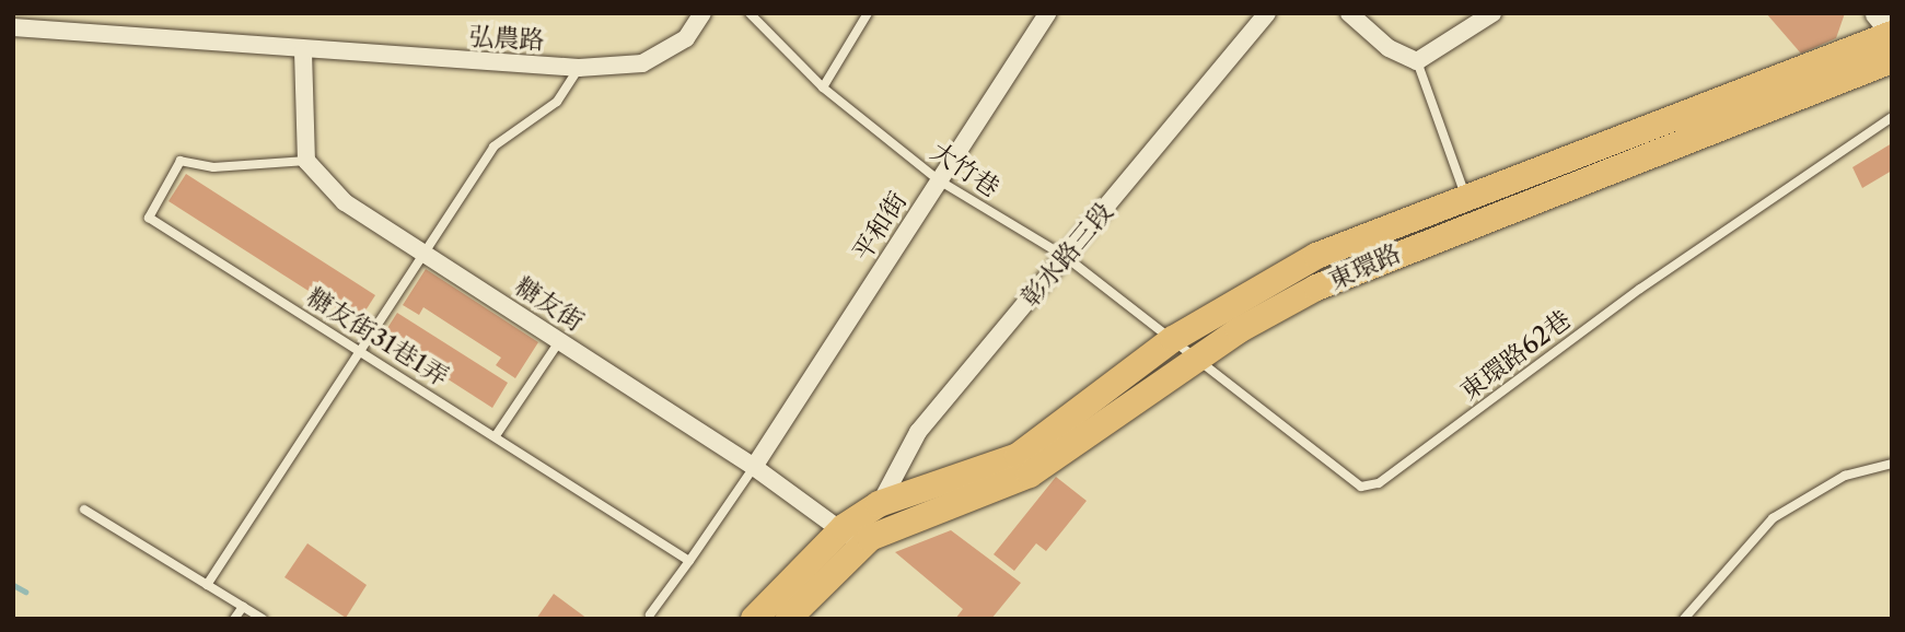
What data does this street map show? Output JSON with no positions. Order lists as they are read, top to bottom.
{
  "streets": {
    "main road": ["彰水路三段", "東環路"],
    "street": ["弘農路", "平和街", "糖友街"],
    "lane": ["大竹巷", "糖友街31巷1弄", "東環路62巷"]
  },
  "crossings": [
    ["大竹巷", "平和街"],
    ["大竹巷", "彰水路三段"],
    ["大竹巷", "東環路"],
    ["大竹巷", "東環路62巷"],
    ["平和街", "糖友街"],
    ["彰水路三段", "東環路"],
    ["彰水路三段", "糖友街"],
    ["東環路", "糖友街"],
    ["東環路", "東環路62巷"],
    ["糖友街", "糖友街31巷1弄"]
  ]
}
